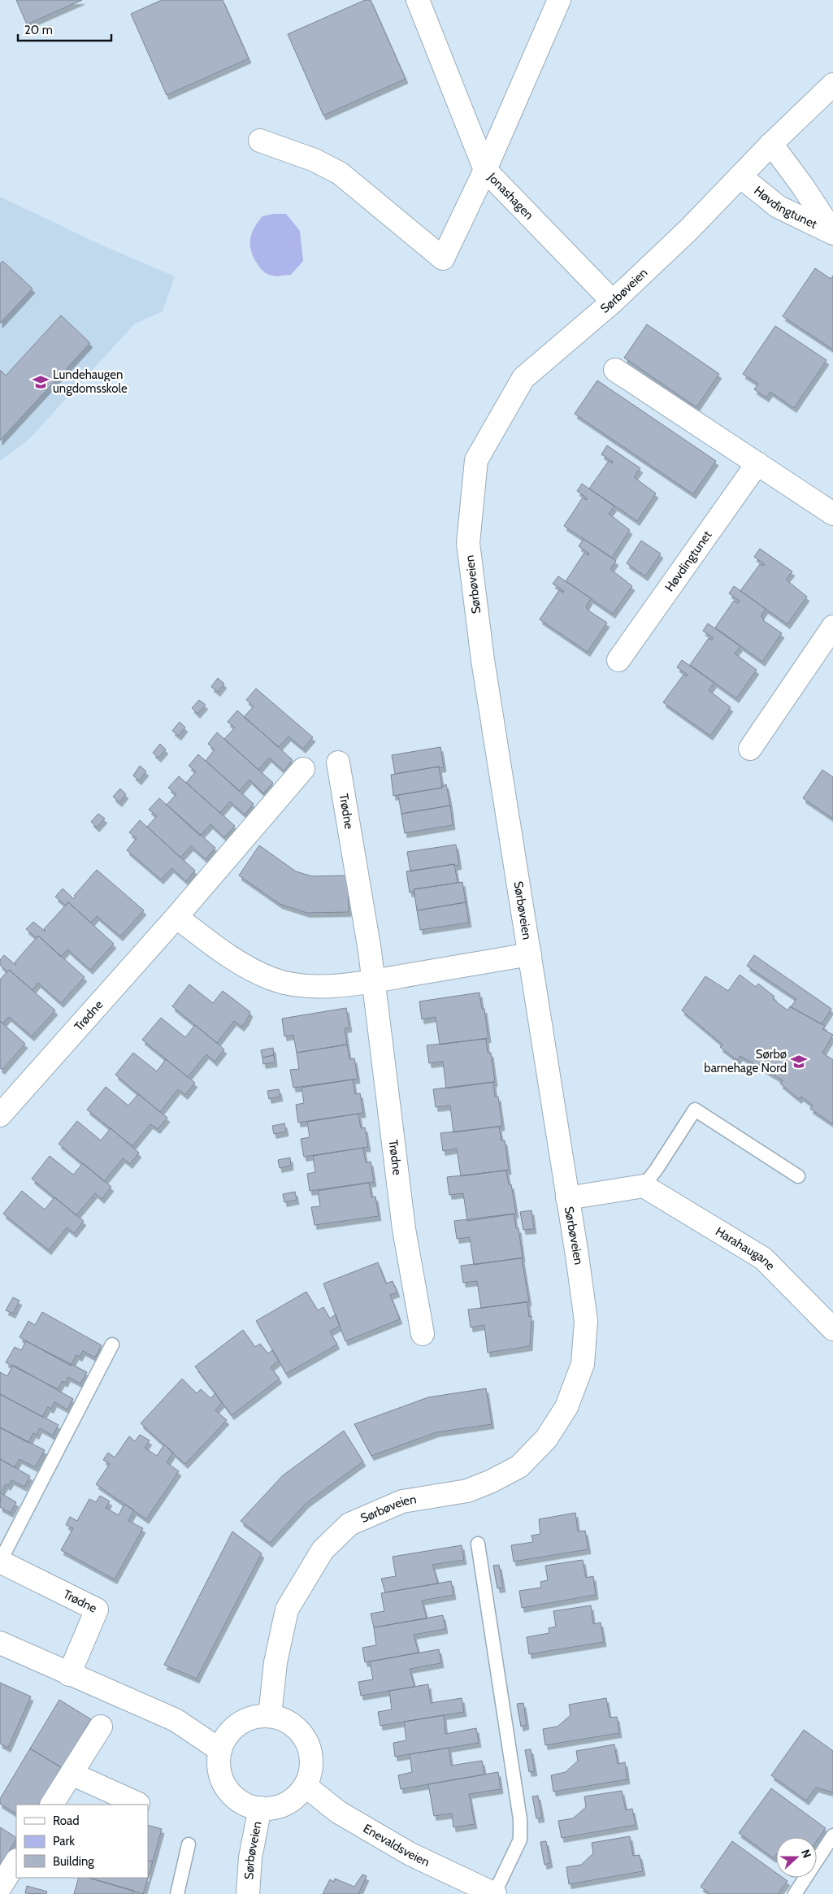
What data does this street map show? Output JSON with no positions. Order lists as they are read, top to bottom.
{
  "streets": {
    "street": [
      "Jonashagen",
      "Høvdingtunet",
      "Sørbøveien",
      "Trødne",
      "Harahaugane",
      "Enevaldsveien"
    ]
  },
  "crossings": [
    ["Jonashagen", "Sørbøveien"],
    ["Høvdingtunet", "Sørbøveien"],
    ["Sørbøveien", "Enevaldsveien"]
  ],
  "places": {
    "school or university": ["Lundehaugen ungdomsskole", "Sørbø barnehage Nord"]
  },
  "legend": ["Road", "Park", "Building"],
  "scale_bar": "20 m",
  "north": "right"
}
